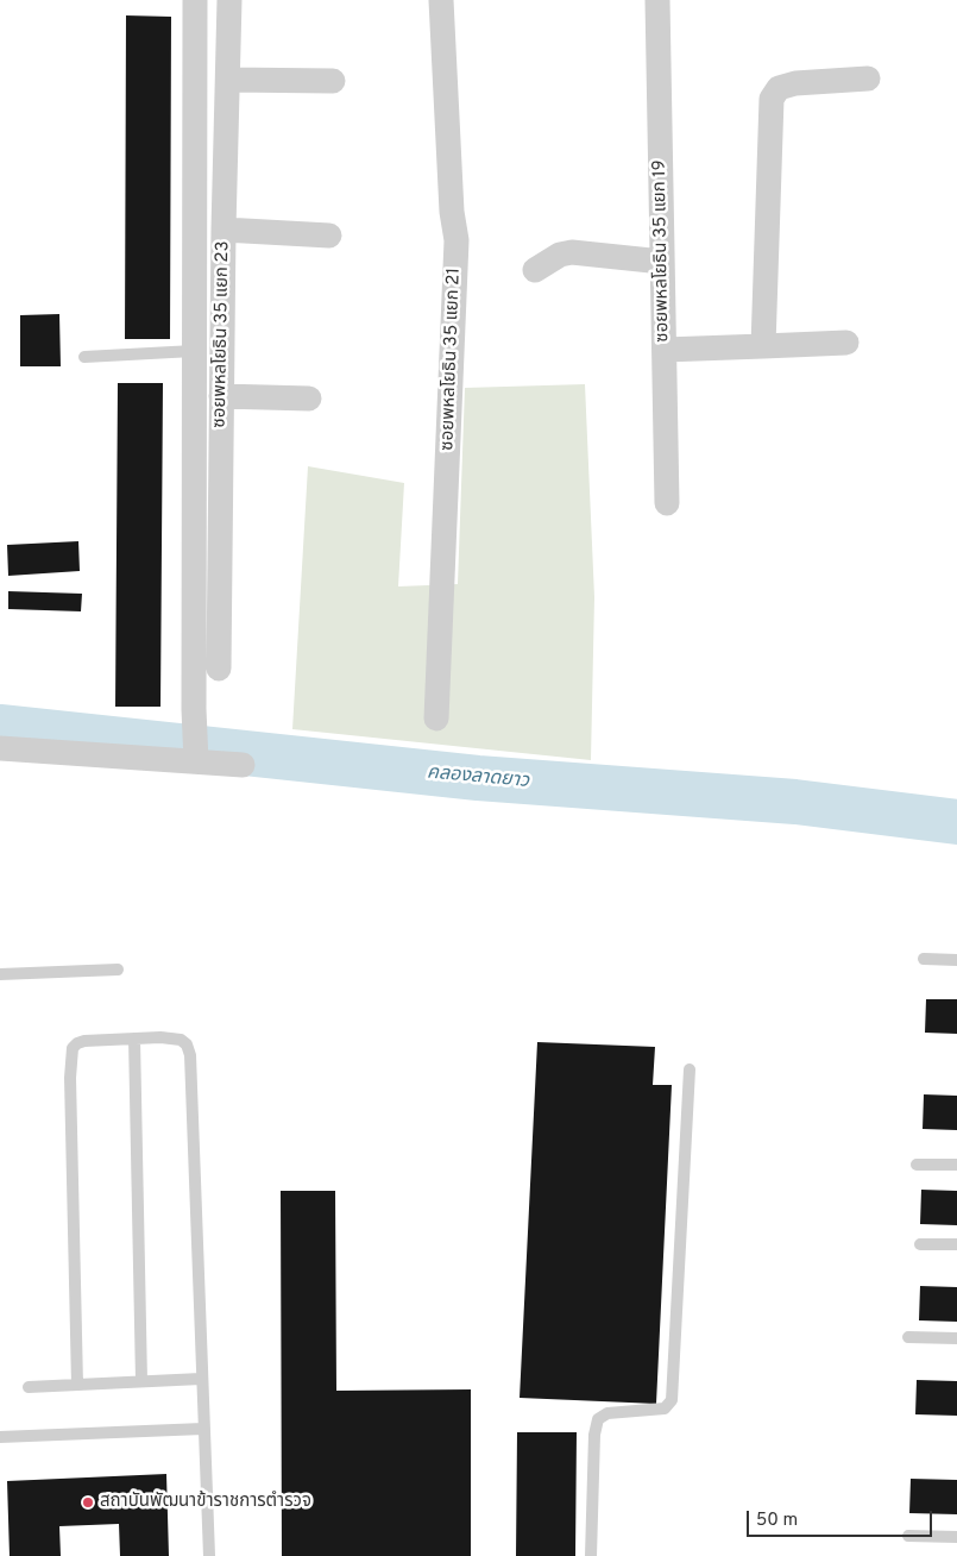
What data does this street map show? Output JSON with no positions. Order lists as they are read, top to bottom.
{
  "streets": {
    "street": ["ซอยพหลโยธิน 35 แยก 19", "ซอยพหลโยธิน 35 แยก 23", "ซอยพหลโยธิน 35 แยก 21"]
  },
  "water": ["คลองลาดยาว"],
  "places": ["สถาบันพัฒนาข้าราชการตำรวจ"],
  "scale_bar": "50 m"
}
